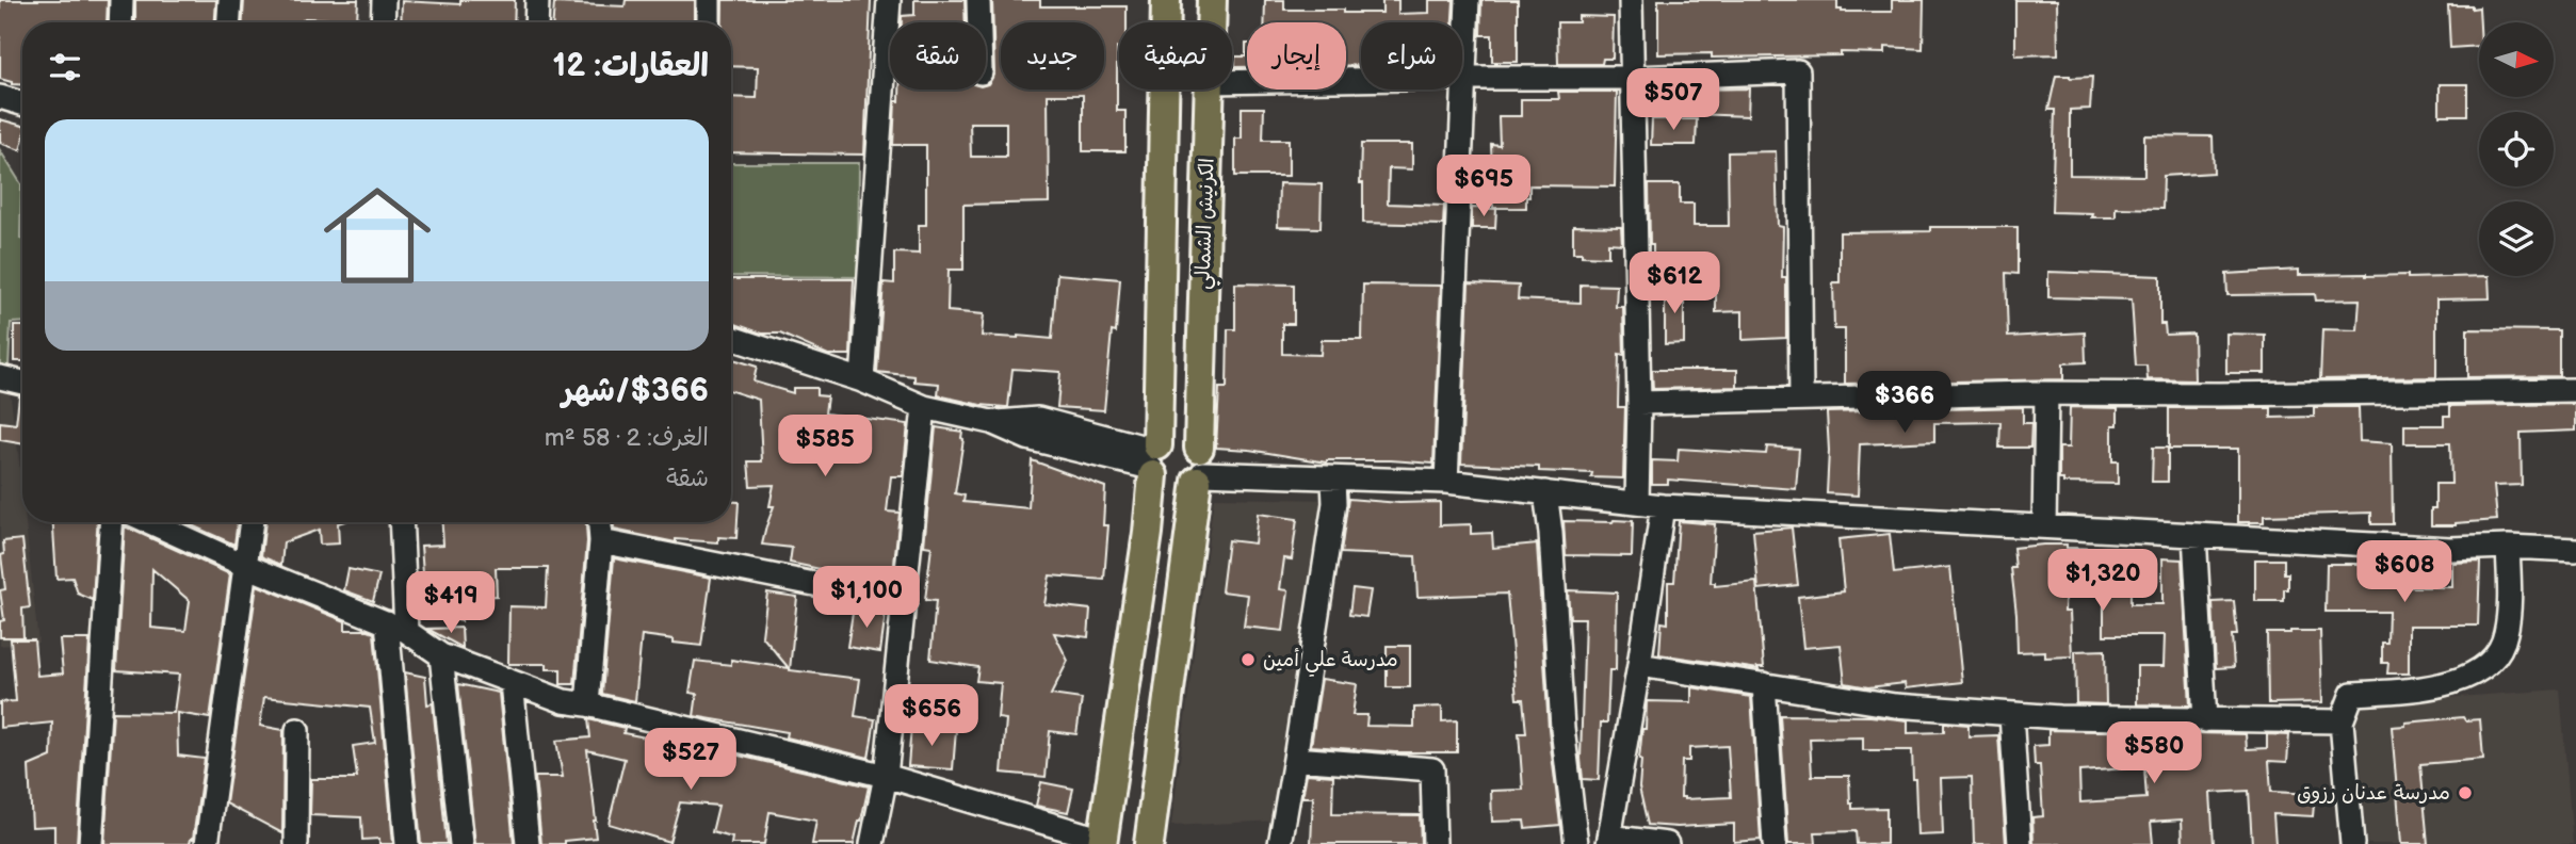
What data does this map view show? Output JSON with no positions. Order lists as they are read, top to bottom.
{
  "streets": {
    "main road": ["الكرنيش الشمالي"]
  },
  "places": ["مدرسة علي أمين", "مدرسة عدنان رزوق"],
  "north": "right",
  "page": {
    "chip": [
      "شراء",
      "إيجار",
      "تصفية",
      "جديد",
      "شقة"
    ],
    "heading": "العقارات: 12",
    "price": [
      "$507",
      "$695",
      "$612",
      "$366",
      "$585",
      "$608",
      "$1,320",
      "$1,100",
      "$419",
      "$656",
      "$580",
      "$527"
    ],
    "list": [
      {
        "name": "$366/شهر",
        "note": "الغرف: 2 · 58 m² · شقة"
      }
    ]
  }
}
